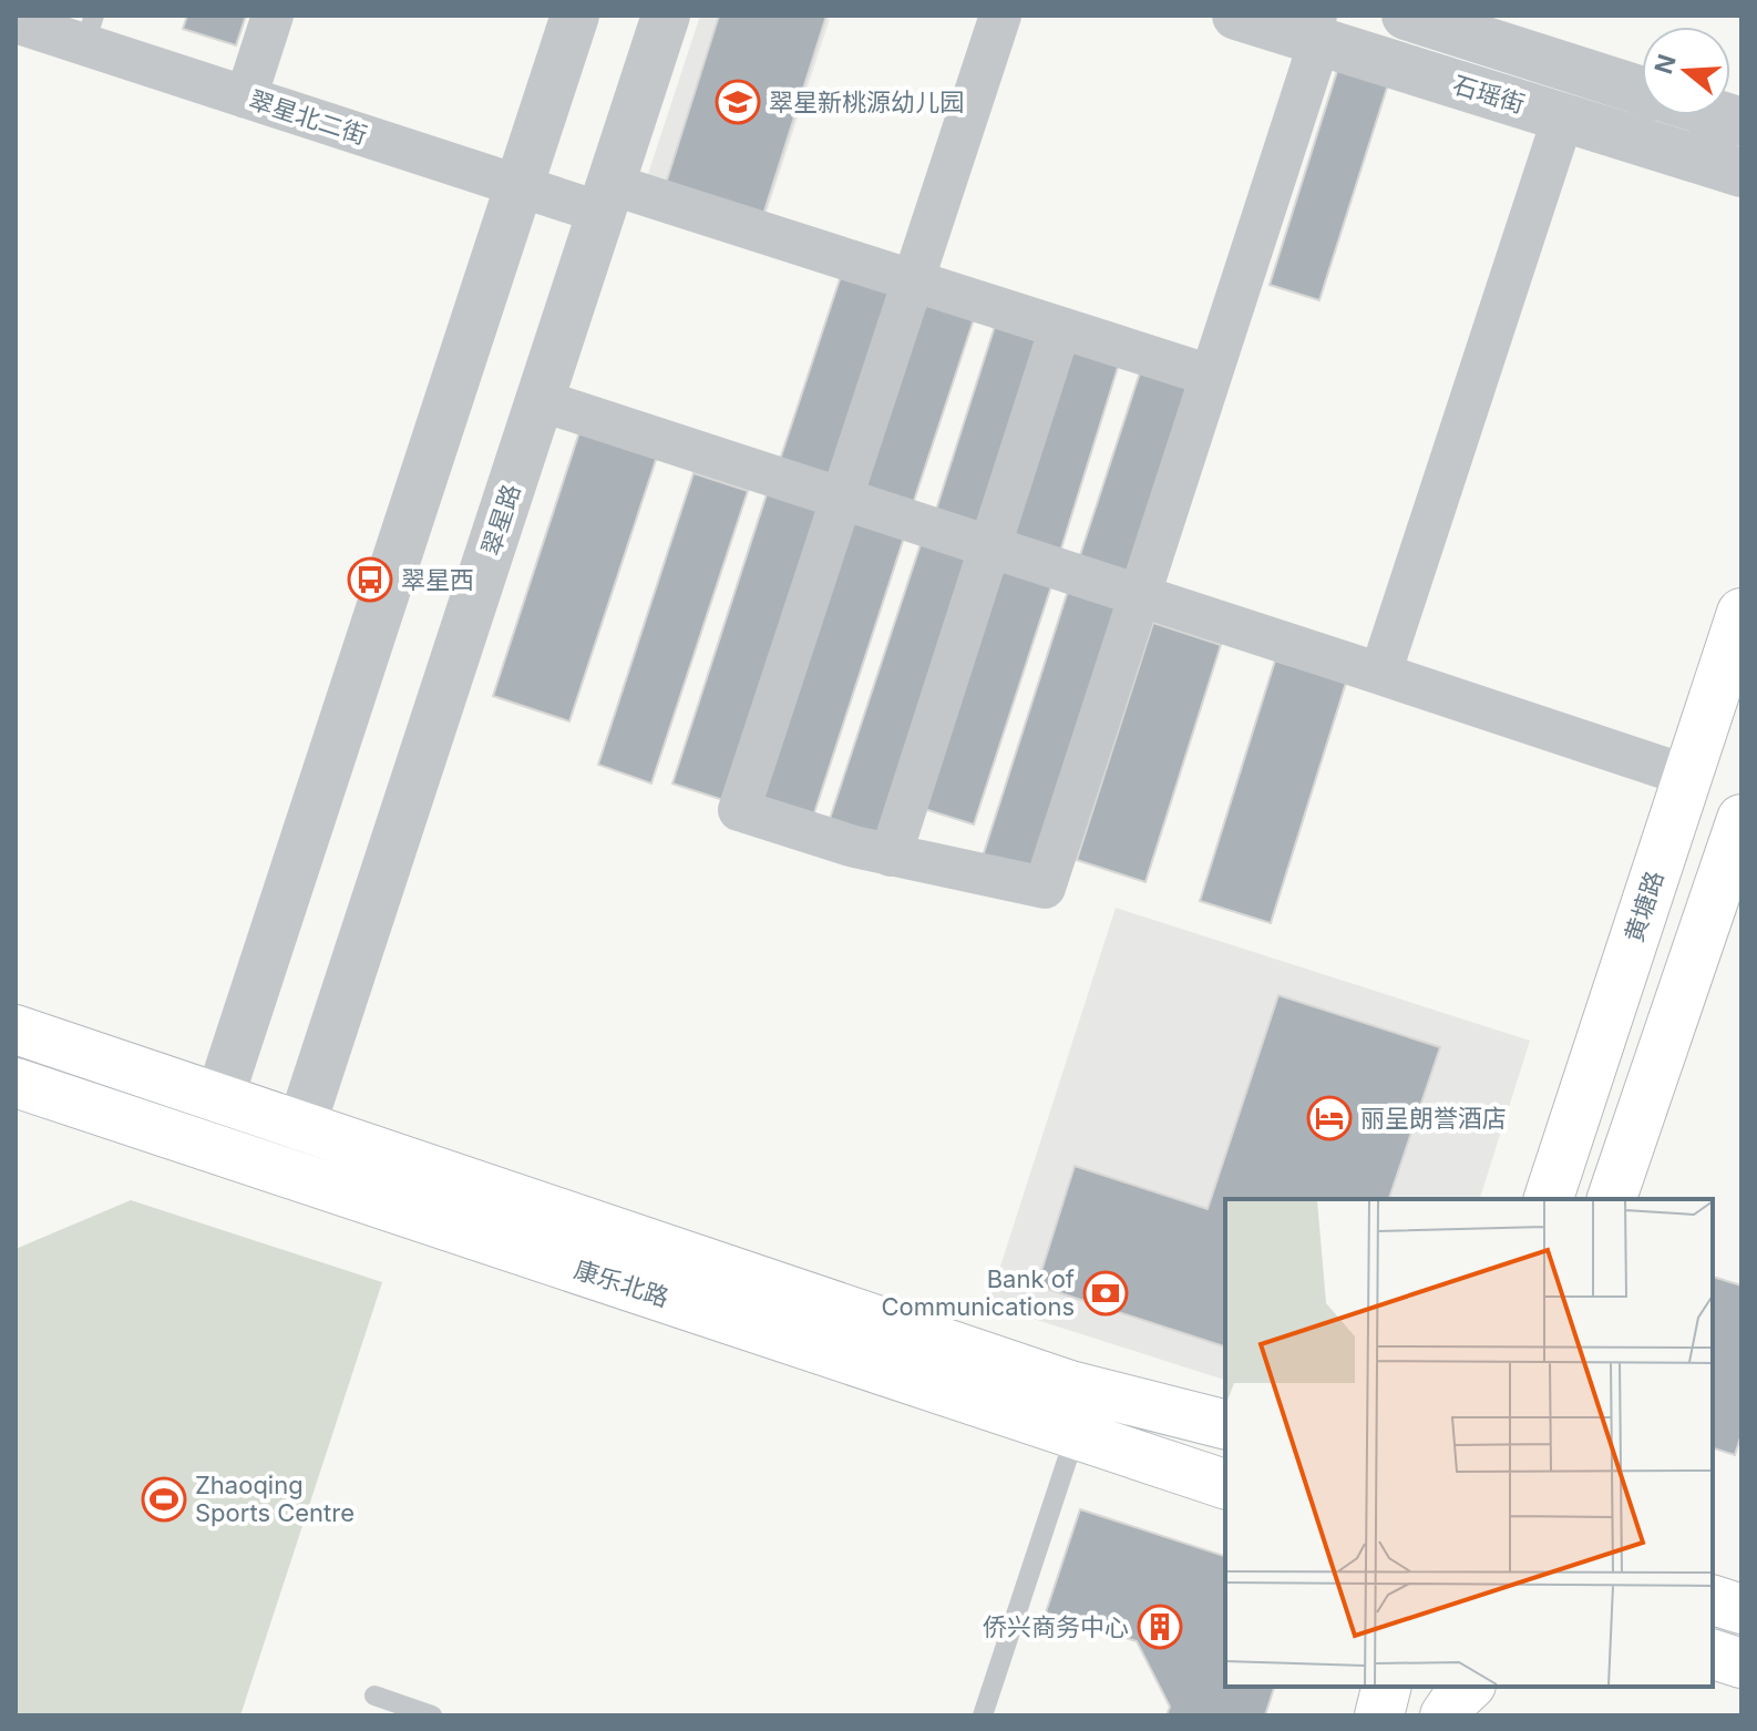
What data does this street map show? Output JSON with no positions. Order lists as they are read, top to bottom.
{
  "streets": {
    "main road": ["黄塘路", "康乐北路"],
    "street": ["石瑶街", "翠星北二街", "翠星路"]
  },
  "crossings": [
    ["翠星北二街", "翠星路"],
    ["翠星路", "康乐北路"]
  ],
  "places": {
    "school or university": ["翠星新桃源幼儿园"],
    "bus stop": ["翠星西"],
    "hotel": ["丽呈朗誉酒店"],
    "bank": ["Bank of Communications"],
    "sports": ["Zhaoqing Sports Centre"],
    "building": ["侨兴商务中心"]
  },
  "north": "left"
}
